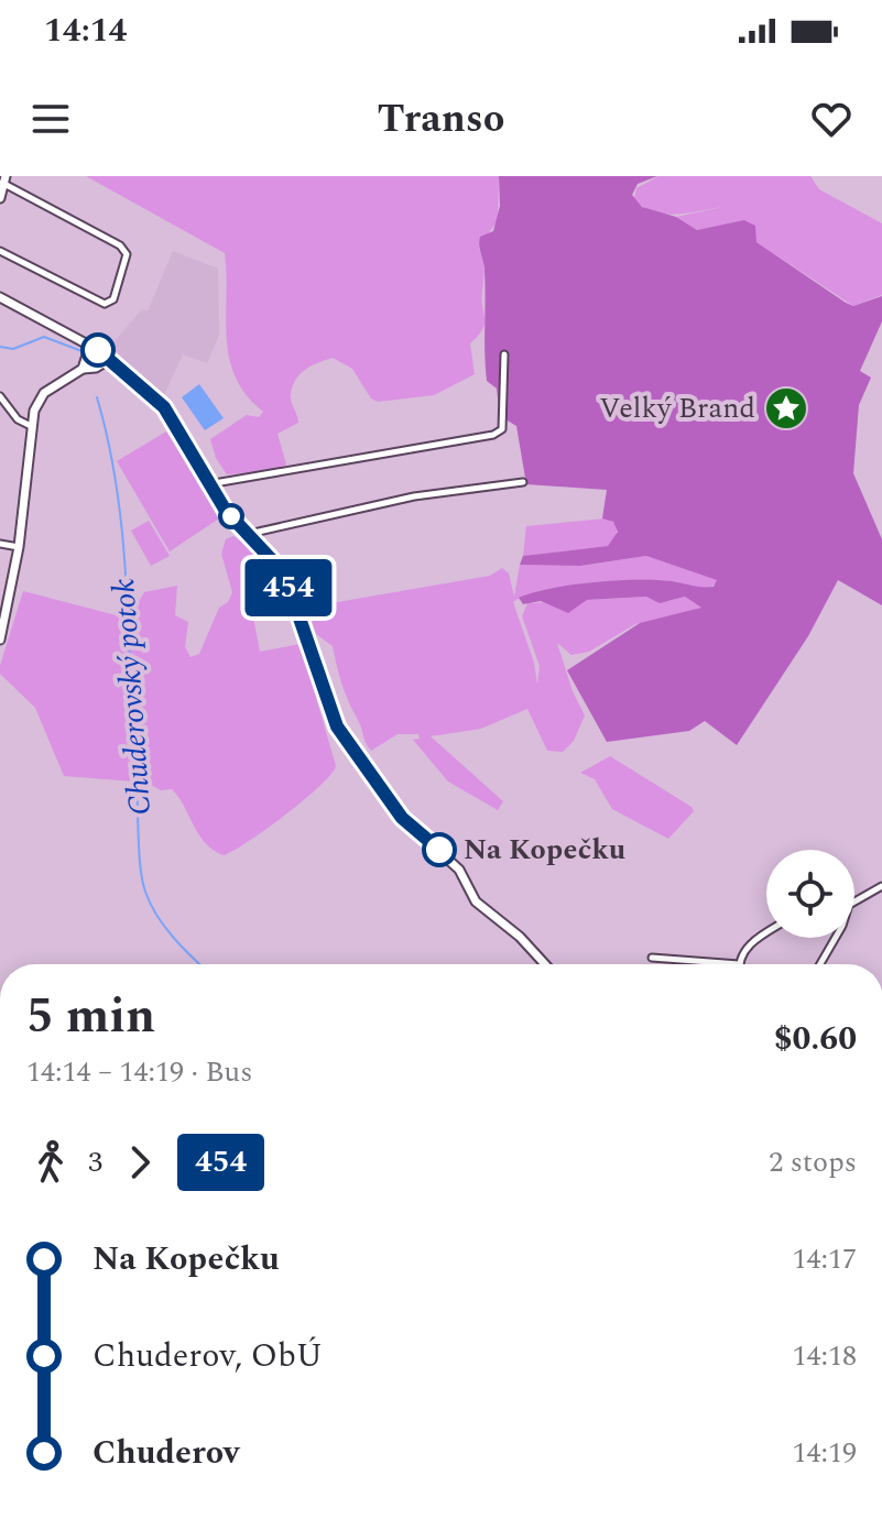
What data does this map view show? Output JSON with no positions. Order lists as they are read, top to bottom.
{
  "water": ["Chuderovský potok"],
  "places": {
    "place": ["Velký Brand"],
    "other": ["Na Kopečku"]
  },
  "lines": ["bus line 454"],
  "page": {
    "status": "14:14",
    "header": "Transo",
    "on_map": "454",
    "heading": ["5 min", "14:14 – 14:19 · Bus", "$0.60"],
    "legs": ["3", "454", "2 stops"],
    "list": [
      {
        "name": "Na Kopečku",
        "value": "14:17"
      },
      {
        "name": "Chuderov, ObÚ",
        "value": "14:18"
      },
      {
        "name": "Chuderov",
        "value": "14:19"
      }
    ]
  }
}
